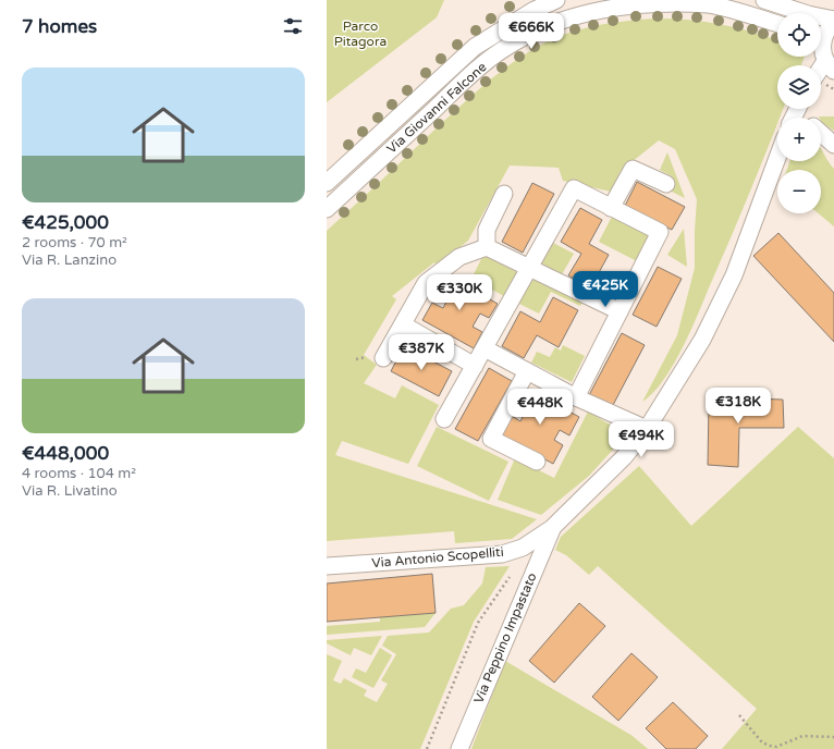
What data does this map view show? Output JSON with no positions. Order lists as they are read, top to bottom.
{
  "streets": {
    "street": ["Via Giovanni Falcone", "Via Antonio Scopelliti", "Via Peppino Impastato"]
  },
  "crossings": [
    ["Via Antonio Scopelliti", "Via Peppino Impastato"]
  ],
  "parks": ["Parco Pitagora"],
  "page": {
    "heading": "7 homes",
    "map_buttons": ["+", "−"],
    "price": [
      "€666K",
      "€425K",
      "€330K",
      "€387K",
      "€318K",
      "€448K",
      "€494K"
    ],
    "list": [
      {
        "name": "€425,000",
        "note": "2 rooms · 70 m² · Via R. Lanzino"
      },
      {
        "name": "€448,000",
        "note": "4 rooms · 104 m² · Via R. Livatino"
      }
    ]
  }
}
